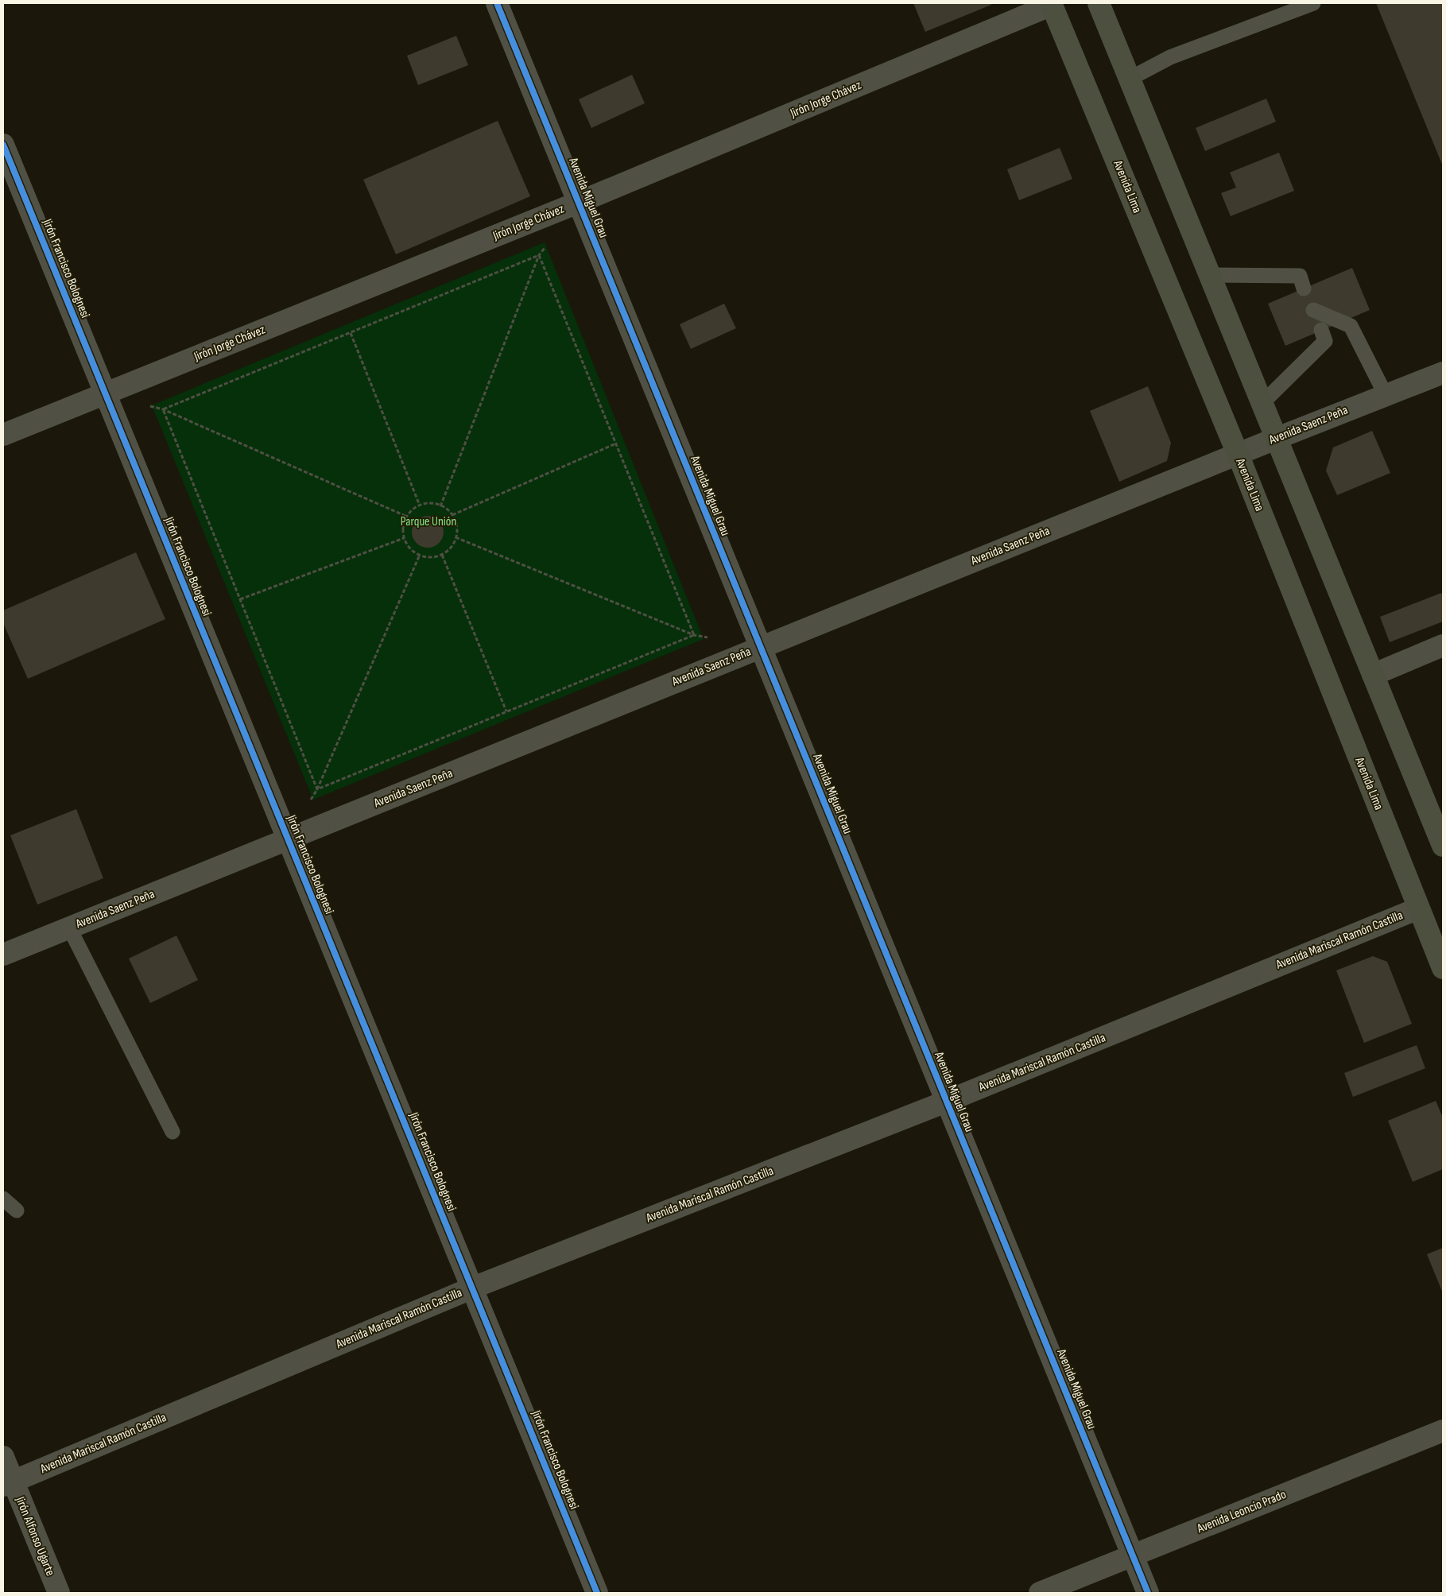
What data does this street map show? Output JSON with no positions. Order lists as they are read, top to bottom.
{
  "streets": {
    "main road": ["Avenida Lima"],
    "street": [
      "Jirón Jorge Chávez",
      "Avenida Miguel Grau",
      "Jirón Francisco Bolognesi",
      "Avenida Saenz Peña",
      "Avenida Mariscal Ramón Castilla",
      "Avenida Leoncio Prado",
      "Jirón Alfonso Ugarte"
    ]
  },
  "crossings": [
    ["Jirón Jorge Chávez", "Avenida Lima"],
    ["Jirón Jorge Chávez", "Avenida Miguel Grau"],
    ["Jirón Jorge Chávez", "Jirón Francisco Bolognesi"],
    ["Avenida Lima", "Avenida Saenz Peña"],
    ["Avenida Lima", "Avenida Mariscal Ramón Castilla"],
    ["Avenida Miguel Grau", "Avenida Saenz Peña"],
    ["Avenida Miguel Grau", "Avenida Mariscal Ramón Castilla"],
    ["Avenida Miguel Grau", "Avenida Leoncio Prado"],
    ["Jirón Francisco Bolognesi", "Avenida Saenz Peña"],
    ["Jirón Francisco Bolognesi", "Avenida Mariscal Ramón Castilla"],
    ["Avenida Mariscal Ramón Castilla", "Jirón Alfonso Ugarte"]
  ],
  "parks": ["Parque Unión"]
}
